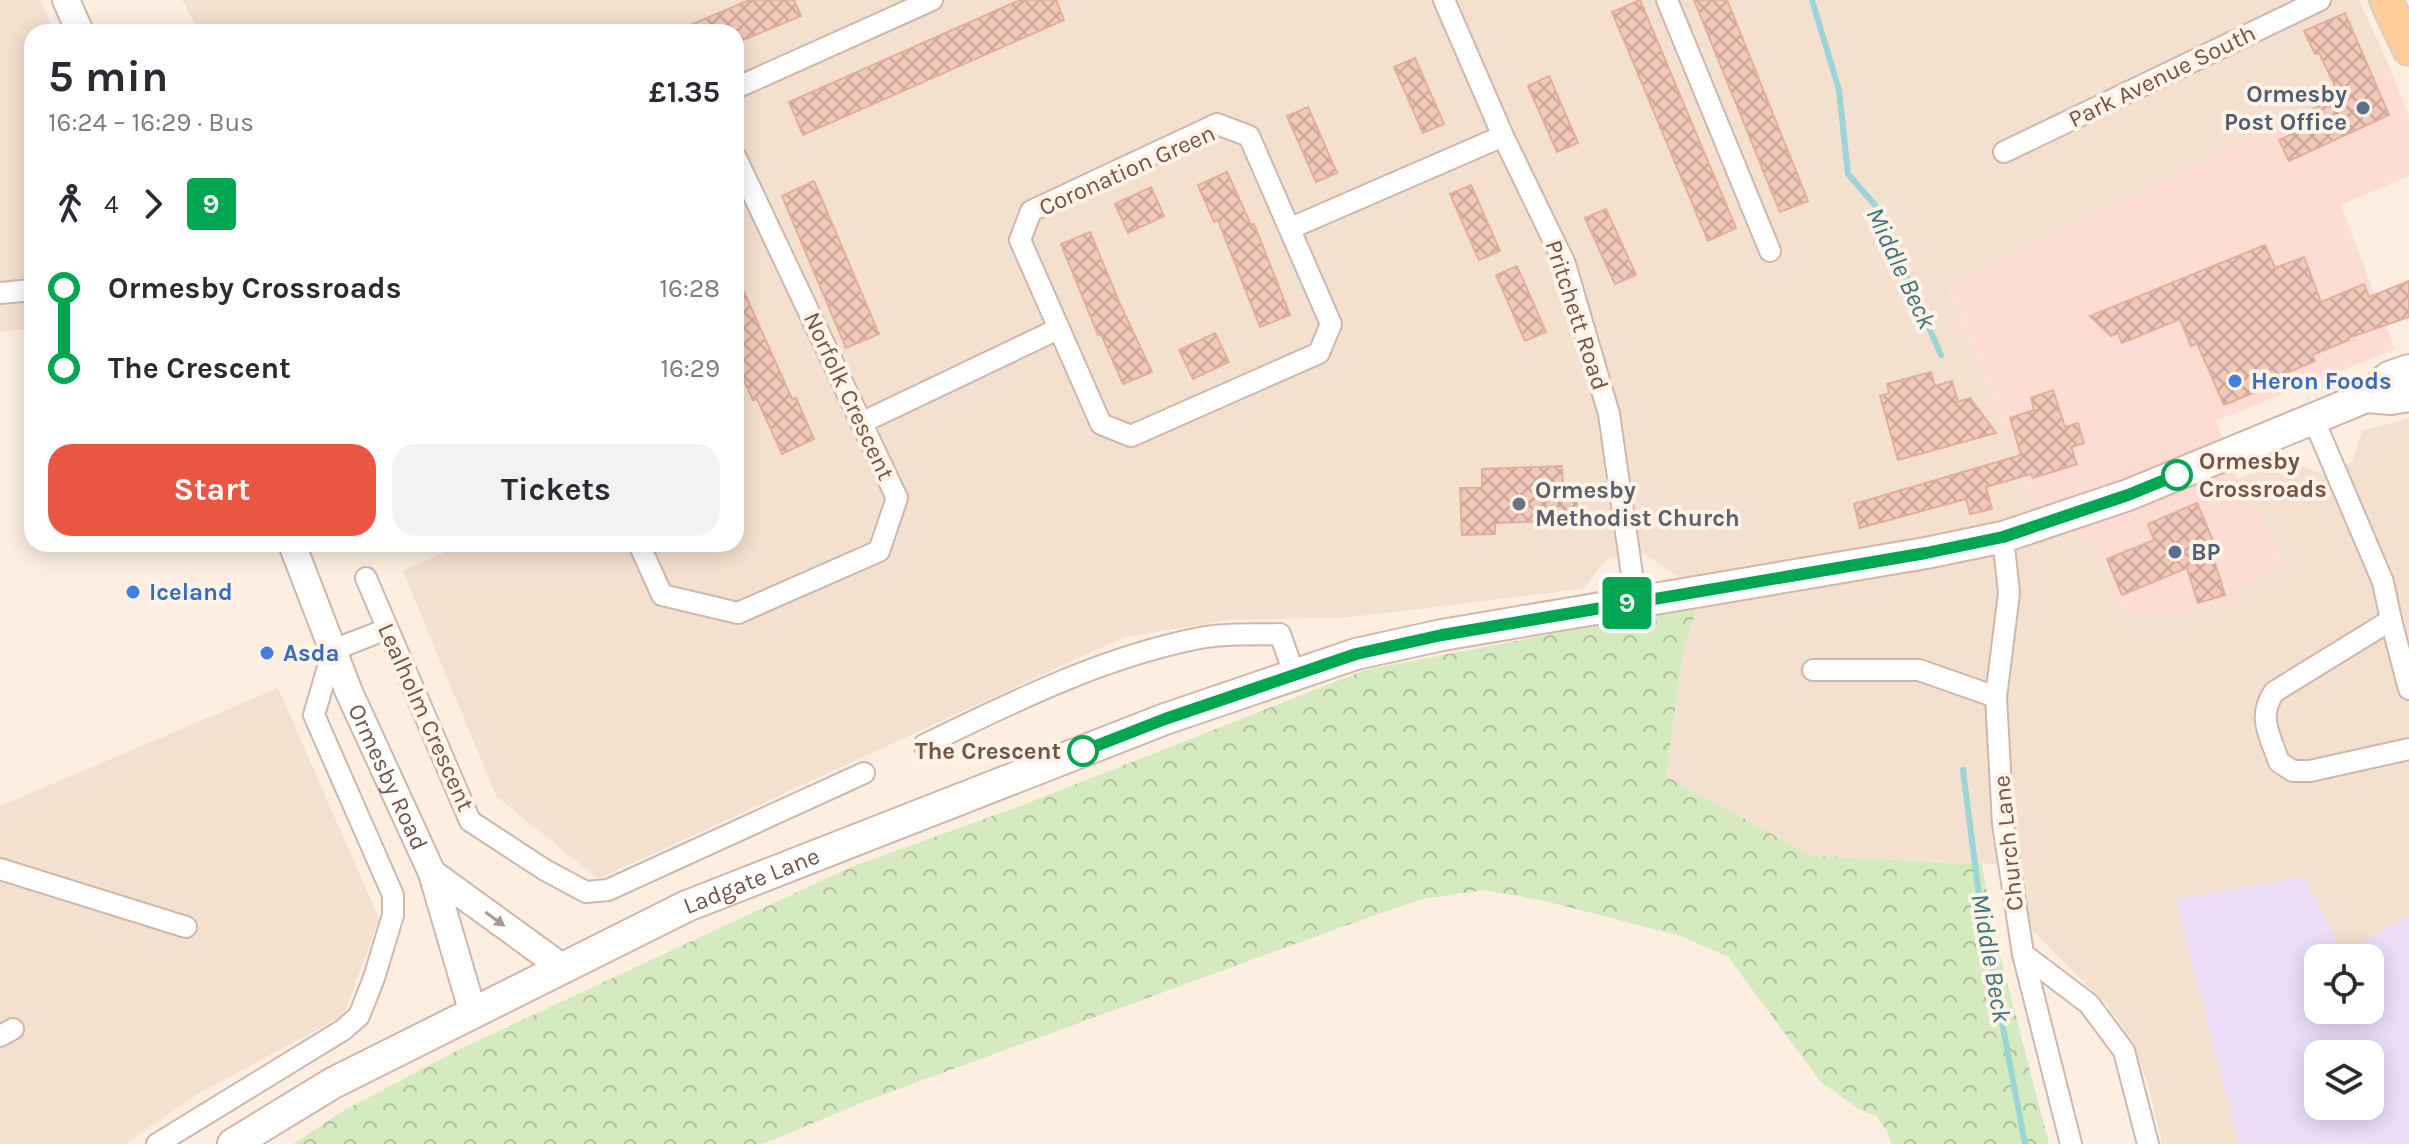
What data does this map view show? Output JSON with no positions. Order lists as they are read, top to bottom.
{
  "streets": {
    "main road": ["Ladgate Lane"],
    "street": [
      "Park Avenue South",
      "Coronation Green",
      "Pritchett Road",
      "Norfolk Crescent",
      "Lealholm Crescent",
      "Ormesby Road",
      "Church Lane"
    ]
  },
  "crossings": [
    ["Pritchett Road", "Ladgate Lane"],
    ["Ormesby Road", "Ladgate Lane"],
    ["Church Lane", "Ladgate Lane"]
  ],
  "water": ["Middle Beck"],
  "places": [
    "Ormesby Post Office",
    "Heron Foods",
    "Ormesby Crossroads",
    "Ormesby Methodist Church",
    "BP",
    "Iceland",
    "Asda",
    "The Crescent"
  ],
  "lines": ["bus line 9"],
  "page": {
    "on_map": "9",
    "heading": ["5 min", "16:24 – 16:29 · Bus", "£1.35"],
    "legs": ["4", "9"],
    "list": [
      {
        "name": "Ormesby Crossroads",
        "value": "16:28"
      },
      {
        "name": "The Crescent",
        "value": "16:29"
      }
    ],
    "buttons": ["Start", "Tickets"]
  }
}
